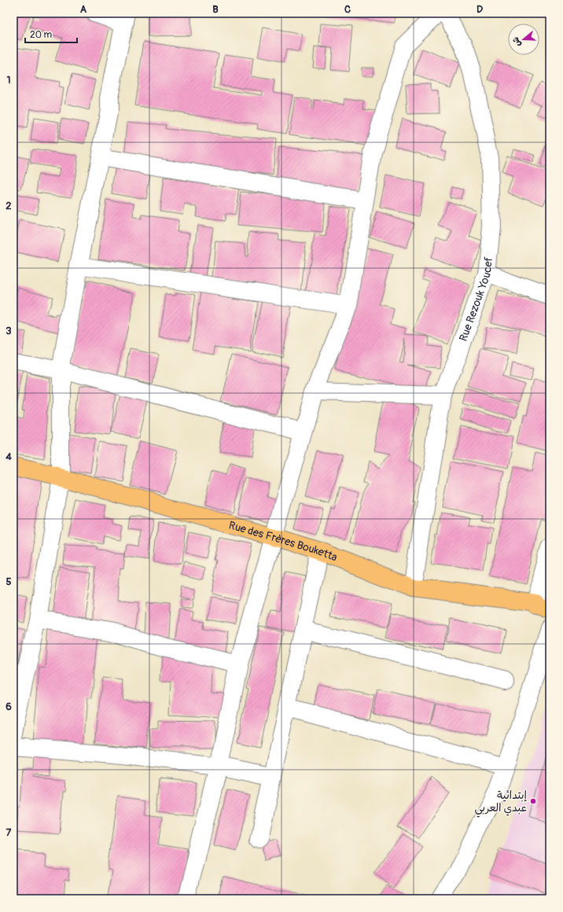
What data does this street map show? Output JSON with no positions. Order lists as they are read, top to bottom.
{
  "streets": {
    "main road": ["Rue des Frères Bouketta"],
    "street": ["Rue Rezouk Youcef"]
  },
  "crossings": [
    ["Rue Rezouk Youcef", "Rue des Frères Bouketta"]
  ],
  "places": ["إبتدائية عبدي العربي"],
  "scale_bar": "20 m",
  "north": "left",
  "grid": {
    "columns": [
      "A",
      "B",
      "C",
      "D"
    ],
    "rows": [
      "1",
      "2",
      "3",
      "4",
      "5",
      "6",
      "7"
    ]
  }
}
